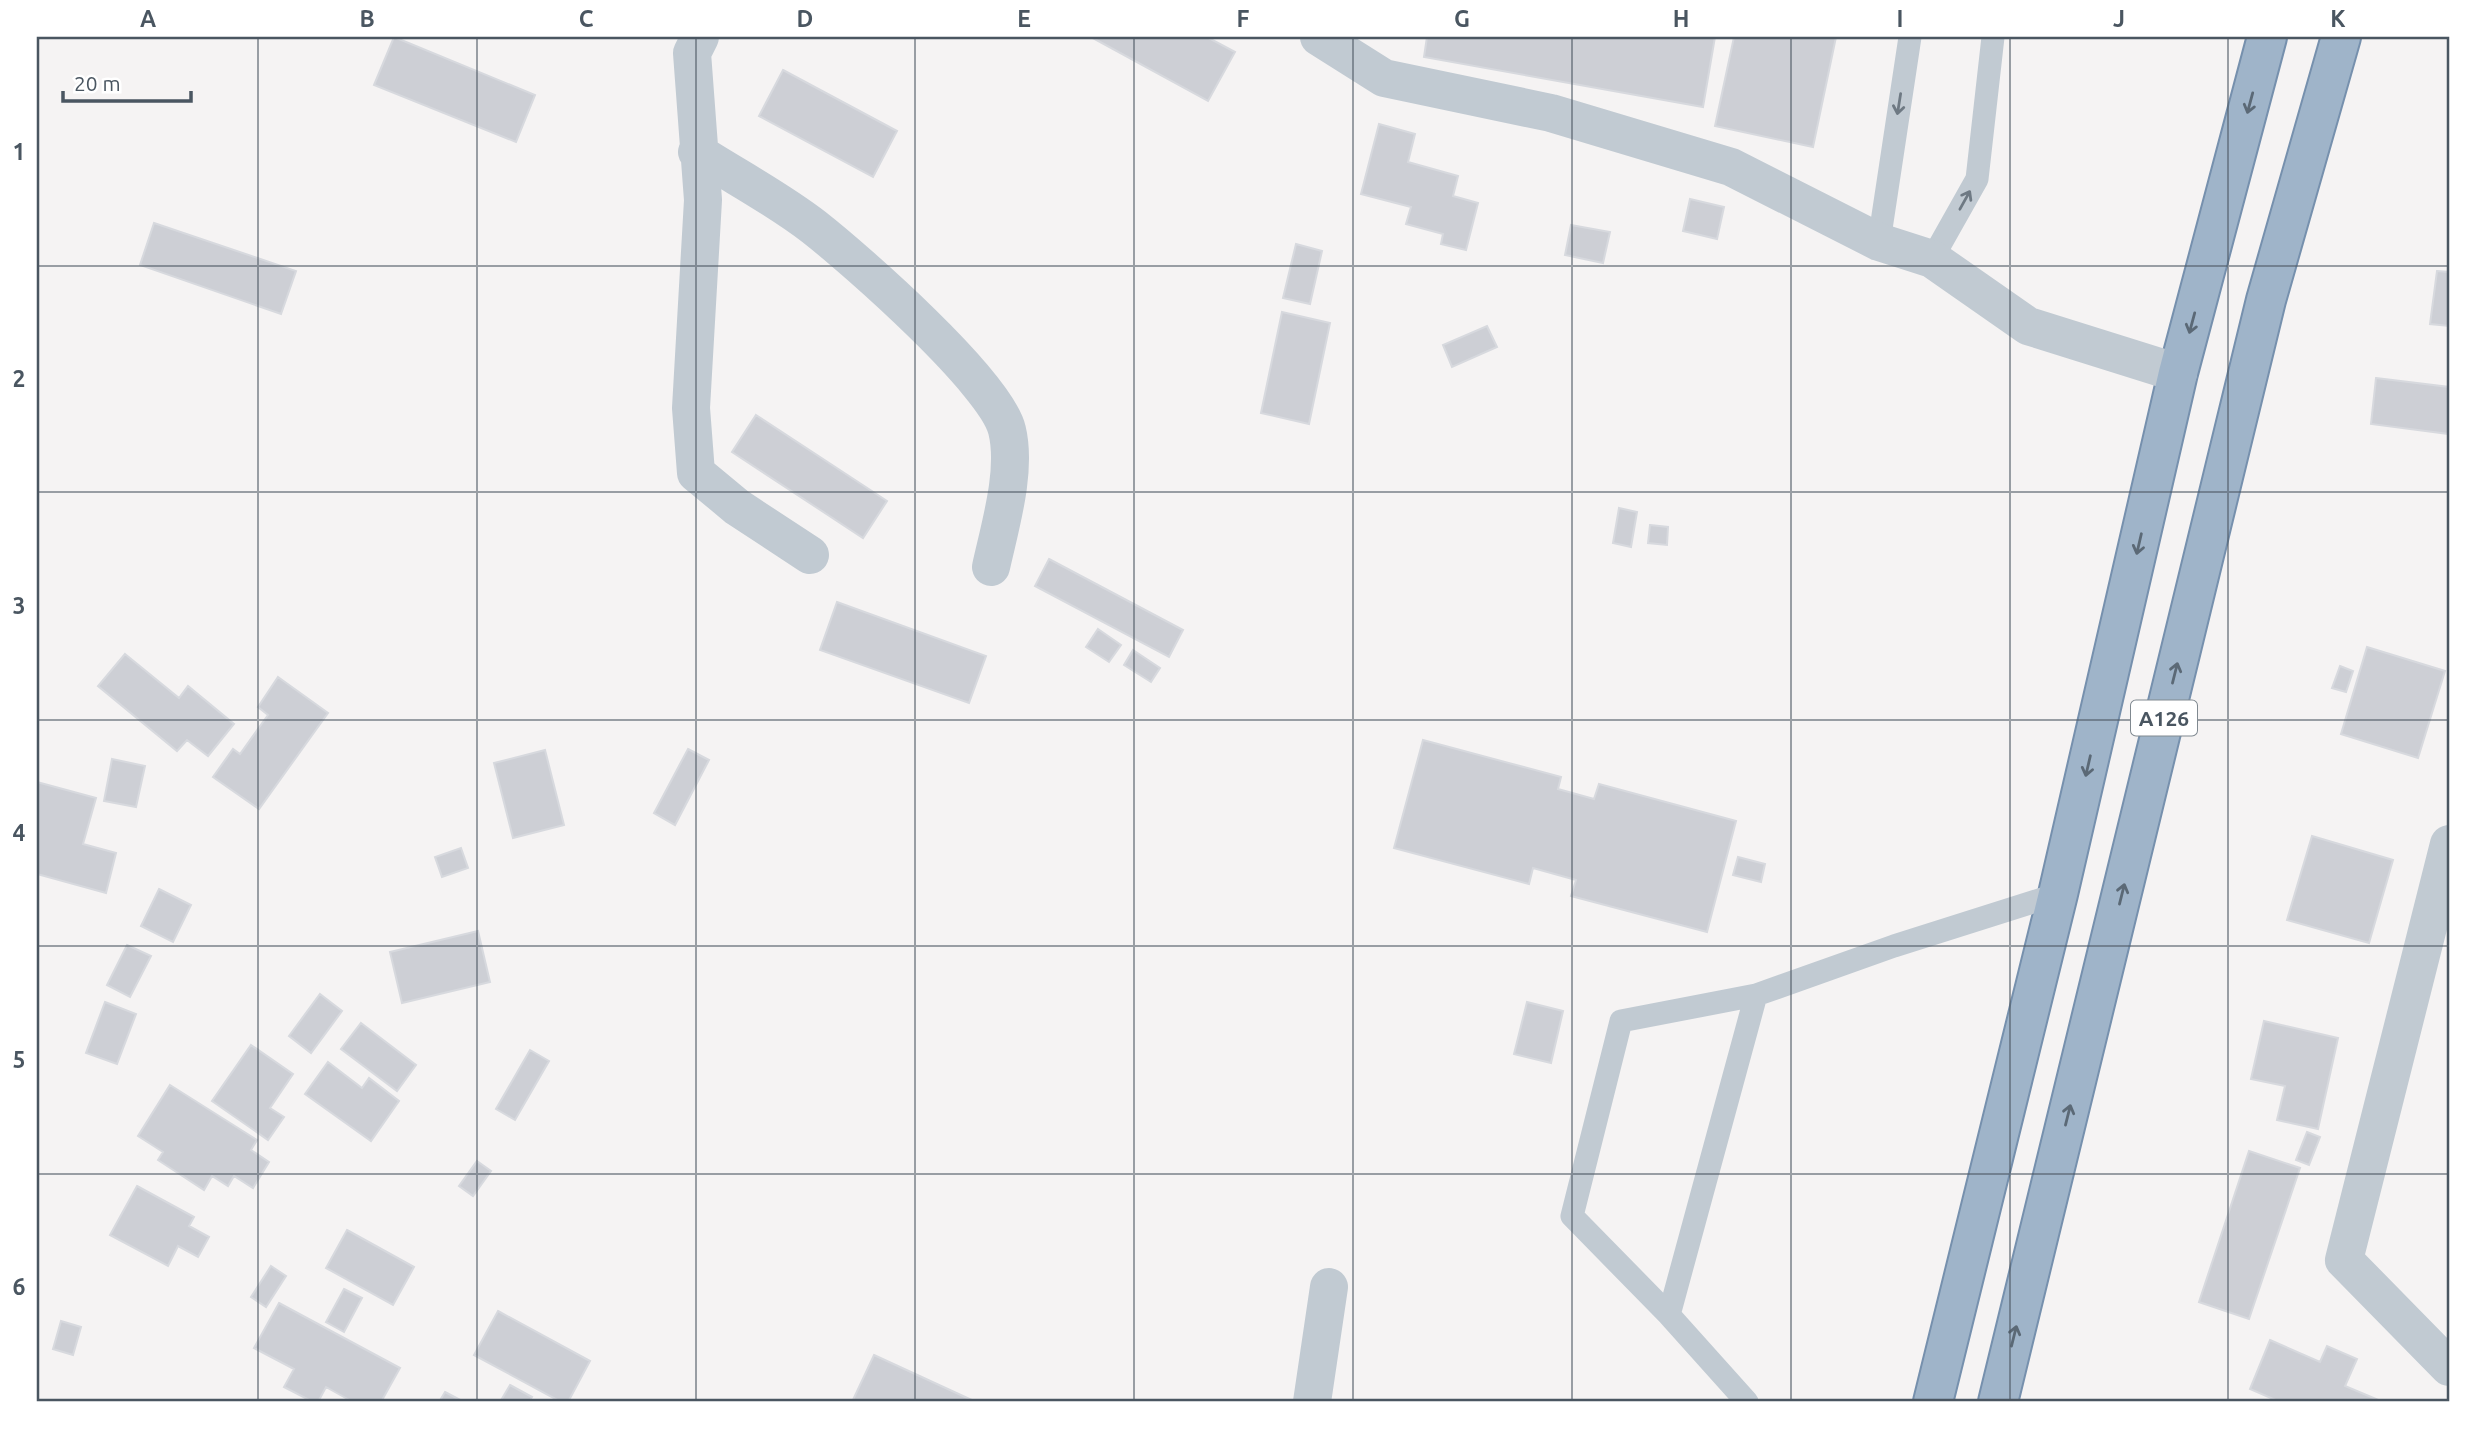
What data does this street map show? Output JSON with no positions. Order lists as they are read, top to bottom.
{
  "streets": {
    "highway": ["A126"]
  },
  "scale_bar": "20 m",
  "grid": {
    "columns": [
      "A",
      "B",
      "C",
      "D",
      "E",
      "F",
      "G",
      "H",
      "I",
      "J",
      "K"
    ],
    "rows": [
      "1",
      "2",
      "3",
      "4",
      "5",
      "6"
    ]
  }
}
